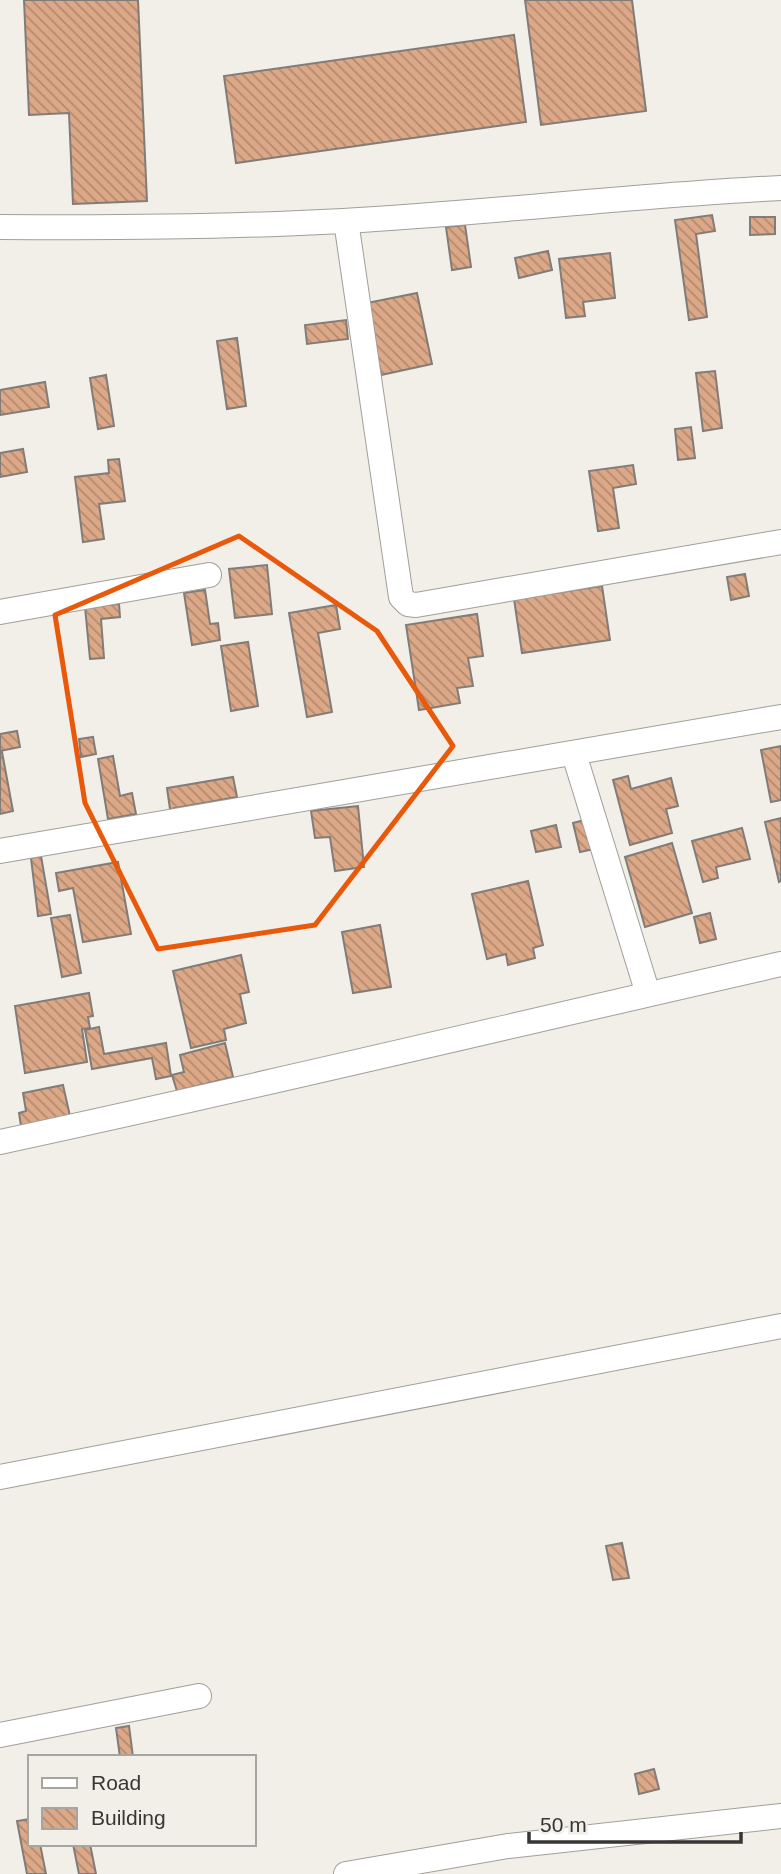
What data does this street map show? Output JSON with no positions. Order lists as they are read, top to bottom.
{
  "legend": ["Road", "Building"],
  "scale_bar": "50 m"
}
